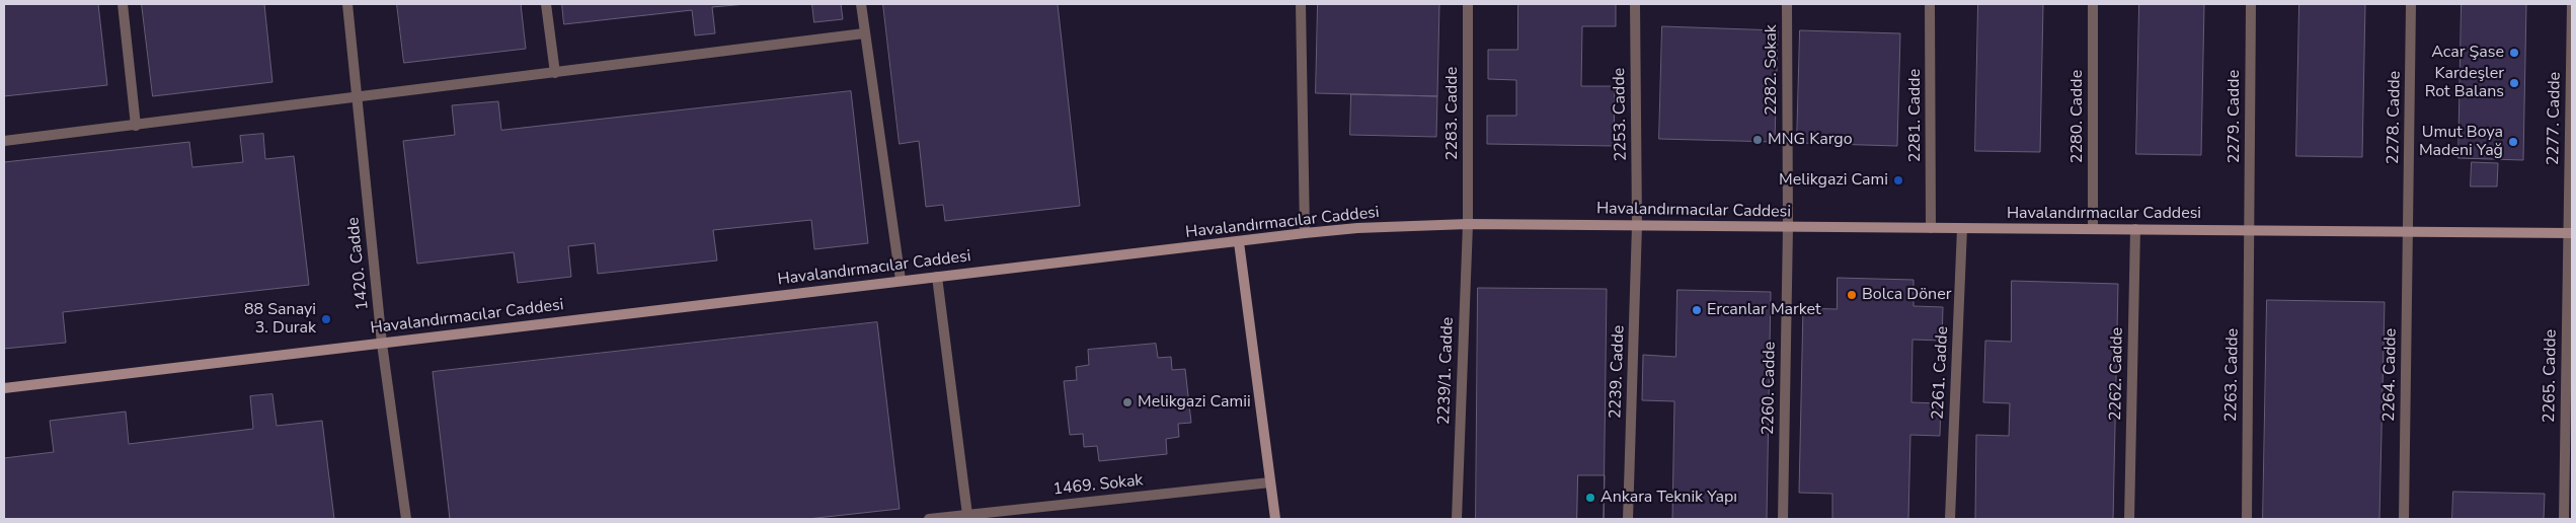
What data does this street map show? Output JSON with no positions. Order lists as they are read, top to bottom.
{
  "streets": {
    "street": [
      "2282. Sokak",
      "2283. Cadde",
      "2253. Cadde",
      "2281. Cadde",
      "2280. Cadde",
      "2279. Cadde",
      "2278. Cadde",
      "2277. Cadde",
      "Havalandırmacılar Caddesi",
      "1420. Cadde",
      "2239/1. Cadde",
      "2239. Cadde",
      "2261. Cadde",
      "2262. Cadde",
      "2263. Cadde",
      "2264. Cadde",
      "2265. Cadde",
      "2260. Cadde",
      "1469. Sokak"
    ]
  },
  "crossings": [
    ["2282. Sokak", "Havalandırmacılar Caddesi"],
    ["2282. Sokak", "2260. Cadde"],
    ["2283. Cadde", "Havalandırmacılar Caddesi"],
    ["2283. Cadde", "2239/1. Cadde"],
    ["2253. Cadde", "Havalandırmacılar Caddesi"],
    ["2253. Cadde", "2239. Cadde"],
    ["2281. Cadde", "Havalandırmacılar Caddesi"],
    ["2280. Cadde", "Havalandırmacılar Caddesi"],
    ["2279. Cadde", "Havalandırmacılar Caddesi"],
    ["2279. Cadde", "2263. Cadde"],
    ["2278. Cadde", "Havalandırmacılar Caddesi"],
    ["2278. Cadde", "2264. Cadde"],
    ["2277. Cadde", "Havalandırmacılar Caddesi"],
    ["2277. Cadde", "2265. Cadde"],
    ["Havalandırmacılar Caddesi", "1420. Cadde"],
    ["Havalandırmacılar Caddesi", "2239/1. Cadde"],
    ["Havalandırmacılar Caddesi", "2239. Cadde"],
    ["Havalandırmacılar Caddesi", "2261. Cadde"],
    ["Havalandırmacılar Caddesi", "2262. Cadde"],
    ["Havalandırmacılar Caddesi", "2263. Cadde"],
    ["Havalandırmacılar Caddesi", "2264. Cadde"],
    ["Havalandırmacılar Caddesi", "2265. Cadde"],
    ["Havalandırmacılar Caddesi", "2260. Cadde"]
  ],
  "places": [
    "Acar Şase",
    "Kardeşler Rot Balans",
    "MNG Kargo",
    "Umut Boya Madeni Yağ",
    "Melikgazi Cami",
    "Bolca Döner",
    "Ercanlar Market",
    "88 Sanayi 3. Durak",
    "Melikgazi Camii",
    "Ankara Teknik Yapı"
  ]
}
